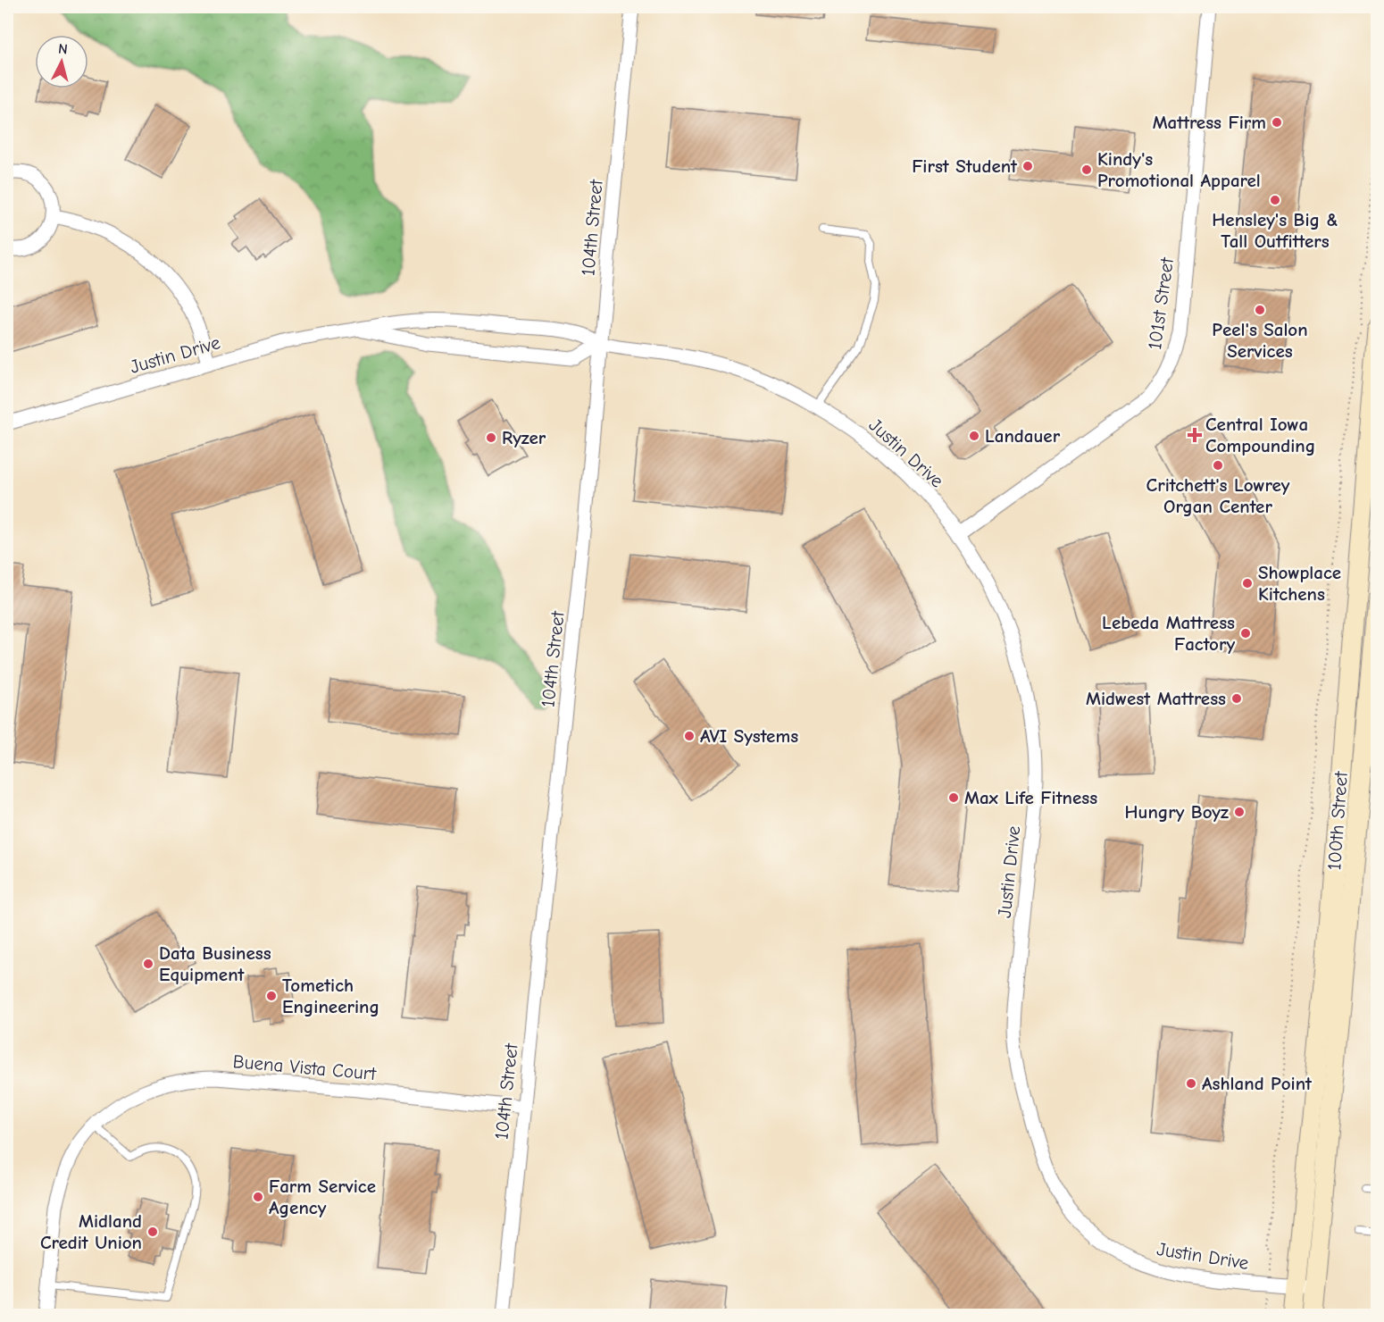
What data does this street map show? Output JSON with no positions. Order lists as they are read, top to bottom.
{
  "streets": {
    "main road": ["100th Street"],
    "street": [
      "104th Street",
      "101st Street",
      "Justin Drive",
      "Buena Vista Court"
    ]
  },
  "crossings": [
    ["104th Street", "Justin Drive"],
    ["104th Street", "Buena Vista Court"],
    ["101st Street", "Justin Drive"],
    ["Justin Drive", "100th Street"]
  ],
  "places": {
    "other": [
      "Mattress Firm",
      "First Student",
      "Kindy's Promotional Apparel",
      "Hensley's Big & Tall Outfitters",
      "Peel's Salon Services",
      "Landauer",
      "Ryzer",
      "Critchett's Lowrey Organ Center",
      "Showplace Kitchens",
      "Lebeda Mattress Factory",
      "Midwest Mattress",
      "AVI Systems",
      "Max Life Fitness",
      "Hungry Boyz",
      "Data Business Equipment",
      "Tometich Engineering",
      "Ashland Point",
      "Farm Service Agency",
      "Midland Credit Union"
    ],
    "health": ["Central Iowa Compounding"]
  },
  "north": "top"
}
